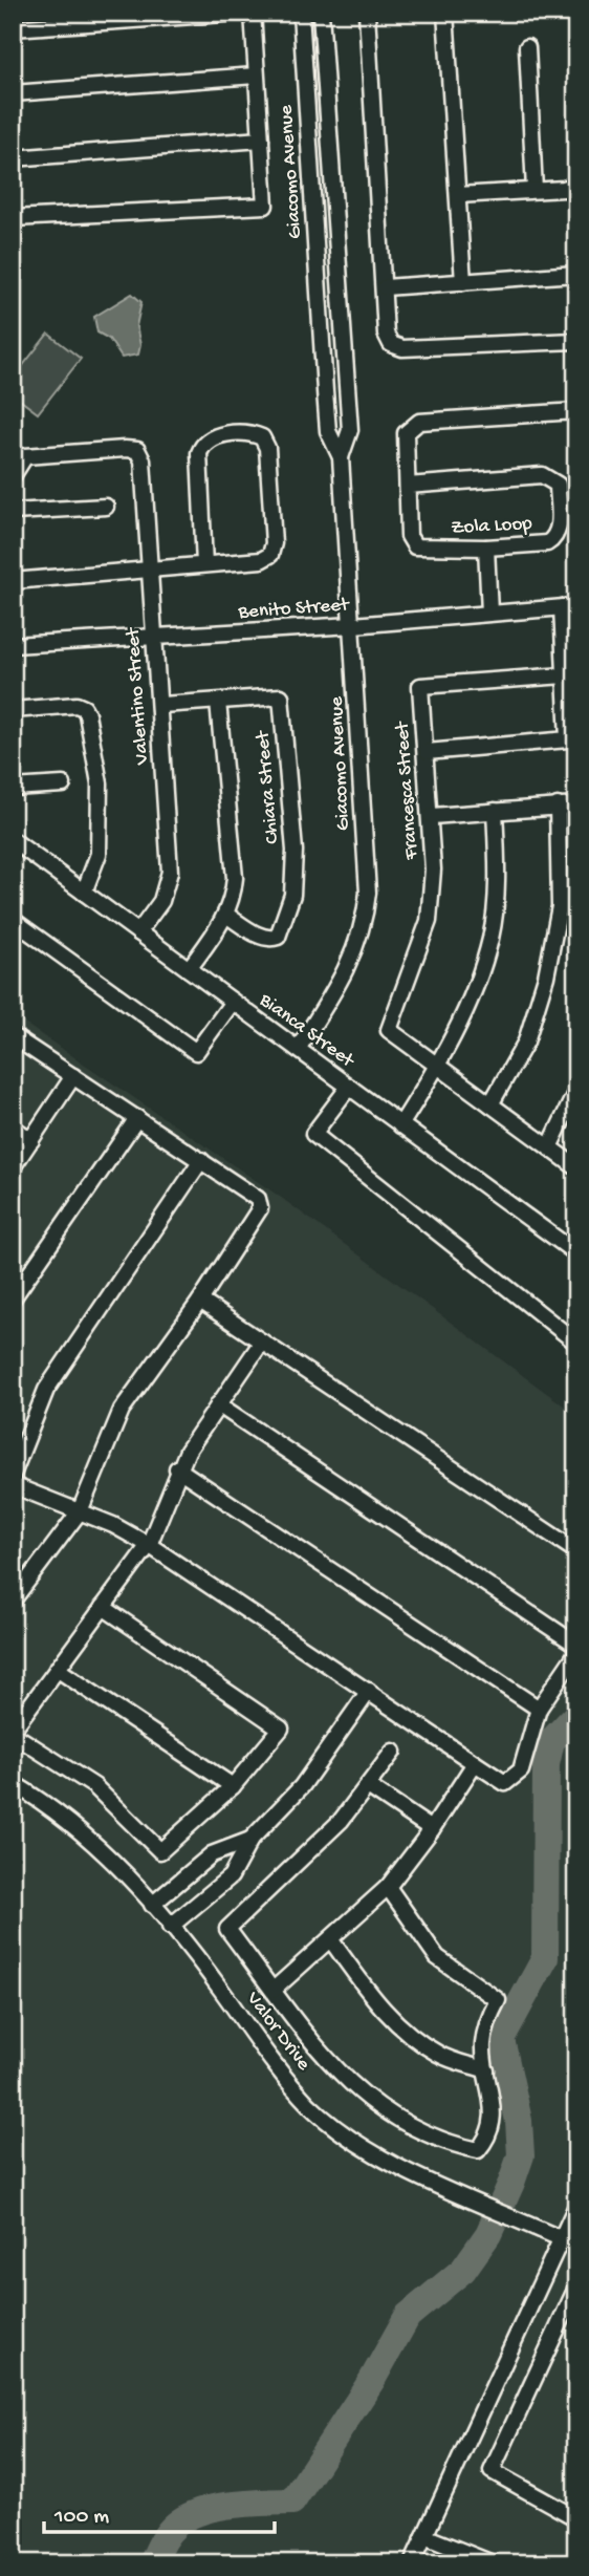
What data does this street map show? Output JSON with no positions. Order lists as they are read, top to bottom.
{
  "streets": {
    "street": [
      "Giacomo Avenue",
      "Zola Loop",
      "Benito Street",
      "Valentino Street",
      "Chiara Street",
      "Francesca Street",
      "Bianca Street",
      "Valor Drive"
    ]
  },
  "crossings": [
    ["Giacomo Avenue", "Benito Street"],
    ["Giacomo Avenue", "Bianca Street"],
    ["Benito Street", "Valentino Street"],
    ["Valentino Street", "Chiara Street"],
    ["Valentino Street", "Bianca Street"]
  ],
  "scale_bar": "100 m"
}
